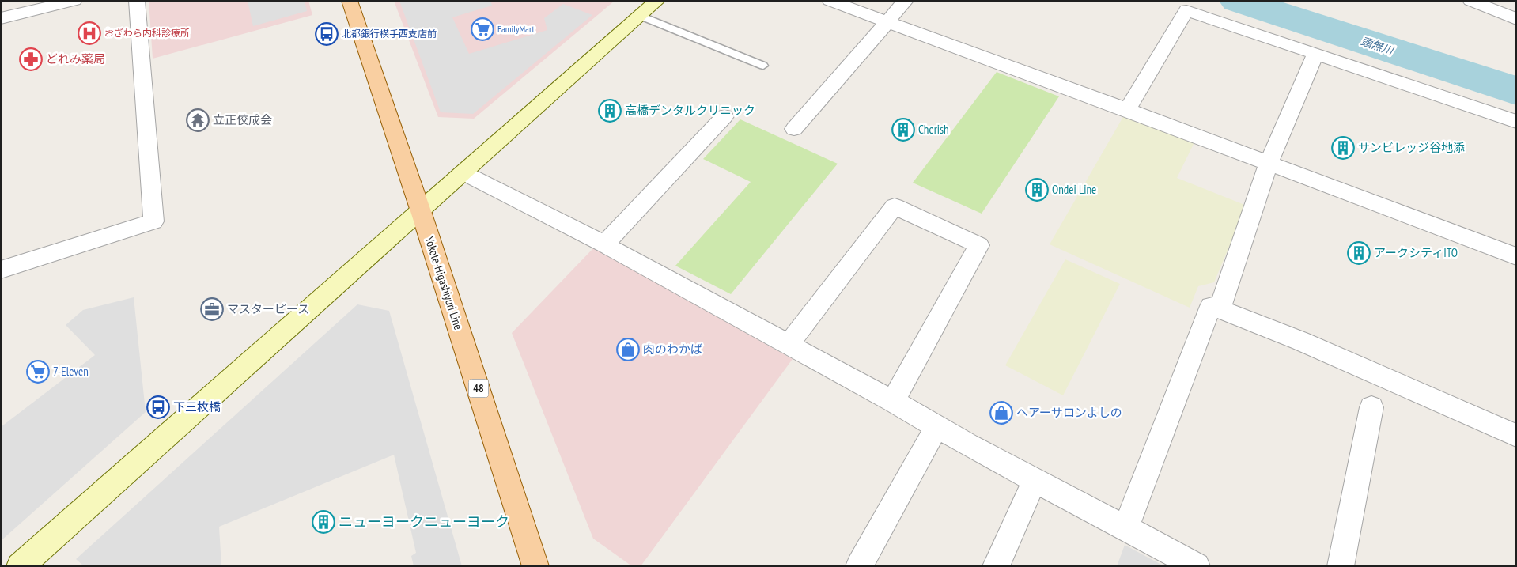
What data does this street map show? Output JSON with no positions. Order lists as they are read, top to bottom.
{
  "streets": {
    "main road": ["Yokote-Higashiyuri Line", "48"]
  },
  "water": ["頭無川"],
  "places": {
    "supermarket": ["FamilyMart", "7-Eleven"],
    "hospital": ["おぎわら内科診療所"],
    "bus stop": ["北都銀行横手西支店前", "下三枚橋"],
    "pharmacy": ["どれみ薬局"],
    "building": [
      "高橋デンタルクリニック",
      "Cherish",
      "サンビレッジ谷地添",
      "Ondei Line",
      "アークシティITO",
      "ニューヨークニューヨーク"
    ],
    "temple": ["立正佼成会"],
    "office": ["マスターピース"],
    "shop": ["肉のわかば", "ヘアーサロンよしの"]
  }
}
